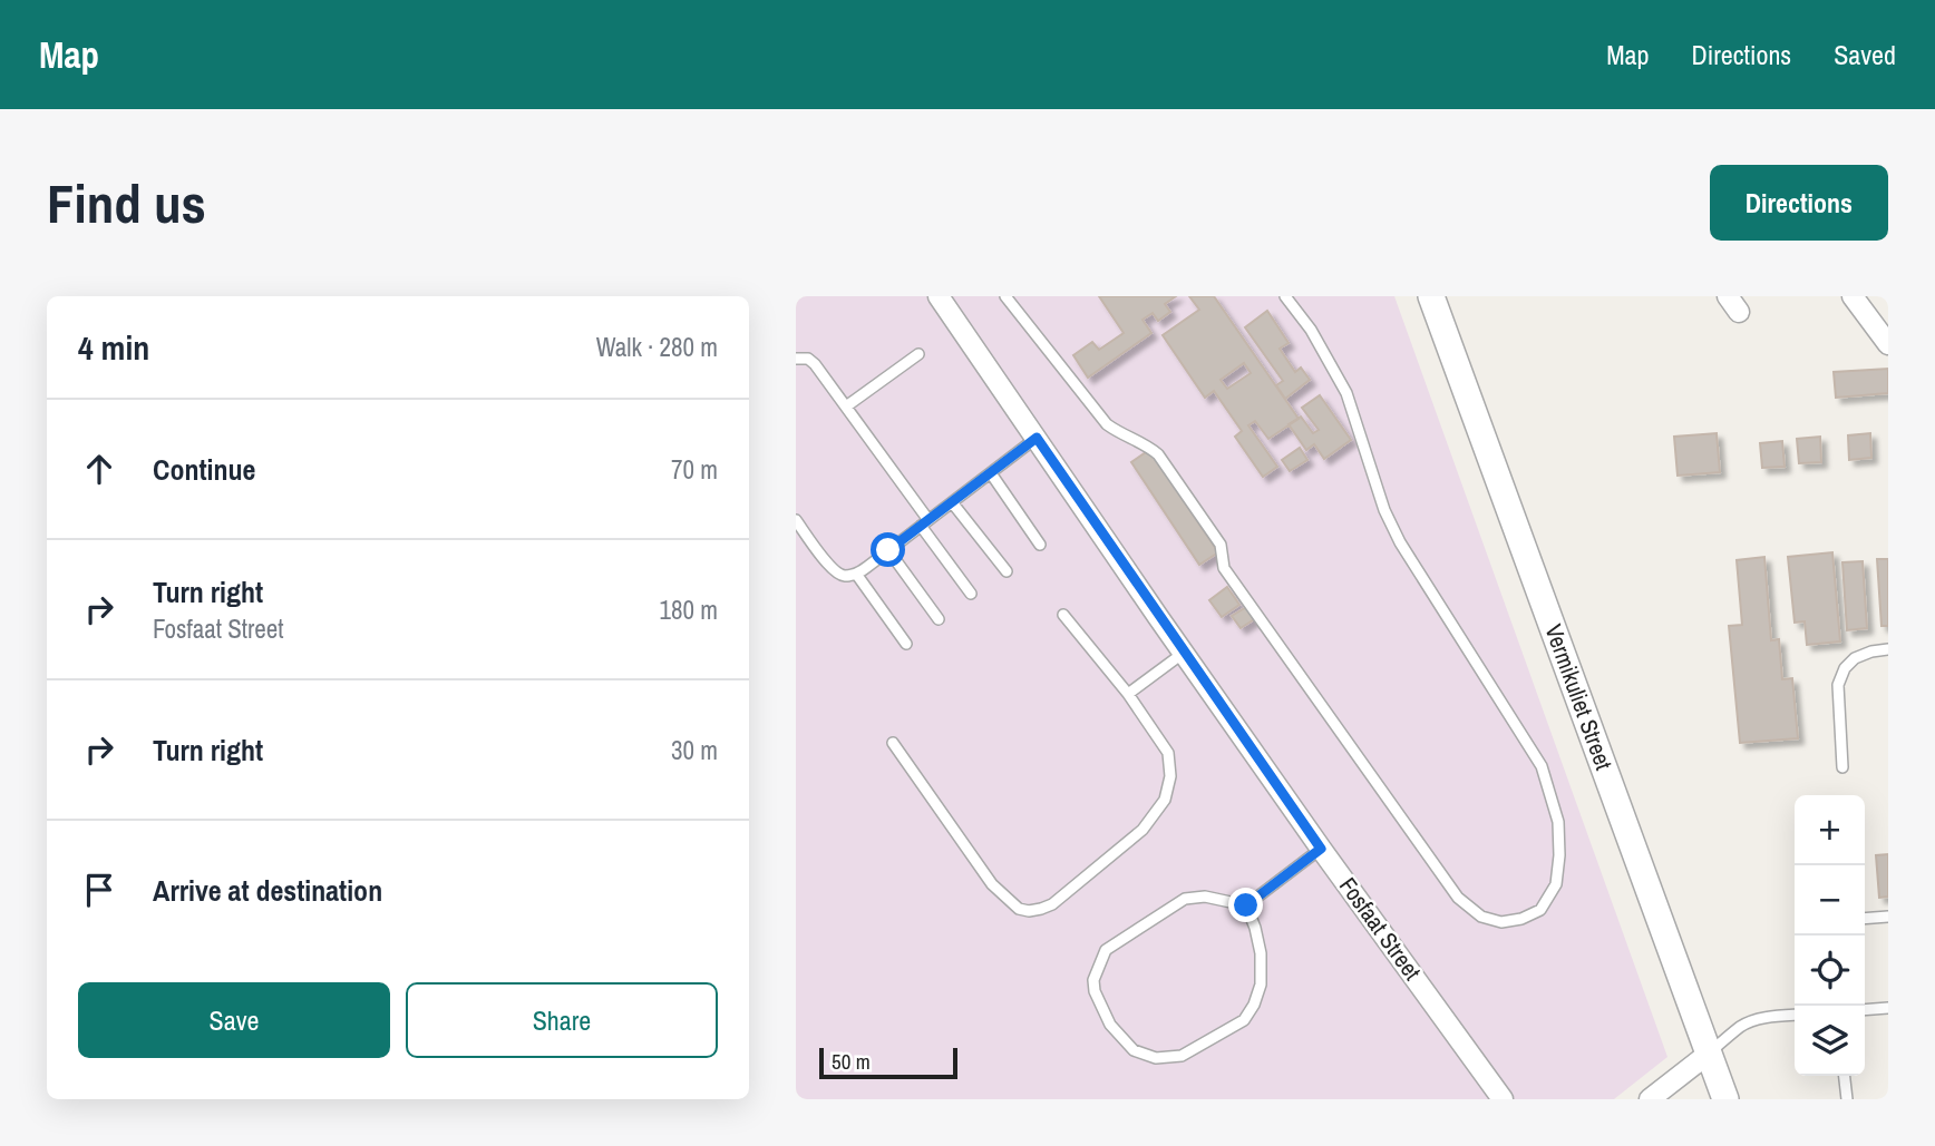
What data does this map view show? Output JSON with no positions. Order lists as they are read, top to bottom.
{
  "streets": {
    "street": ["Vermikuliet Street", "Fosfaat Street"]
  },
  "scale_bar": "50 m",
  "page": {
    "header": "Map",
    "nav": ["Map", "Directions", "Saved"],
    "buttons": [
      "Directions",
      ["Save", "Share"]
    ],
    "title": "Find us",
    "heading": ["4 min", "Walk · 280 m"],
    "list": [
      ["Continue", "70 m"],
      ["Turn right", "Fosfaat Street", "180 m"],
      ["Turn right", "30 m"],
      "Arrive at destination"
    ],
    "map_buttons": ["+", "−"],
    "scale": "50 m"
  }
}
